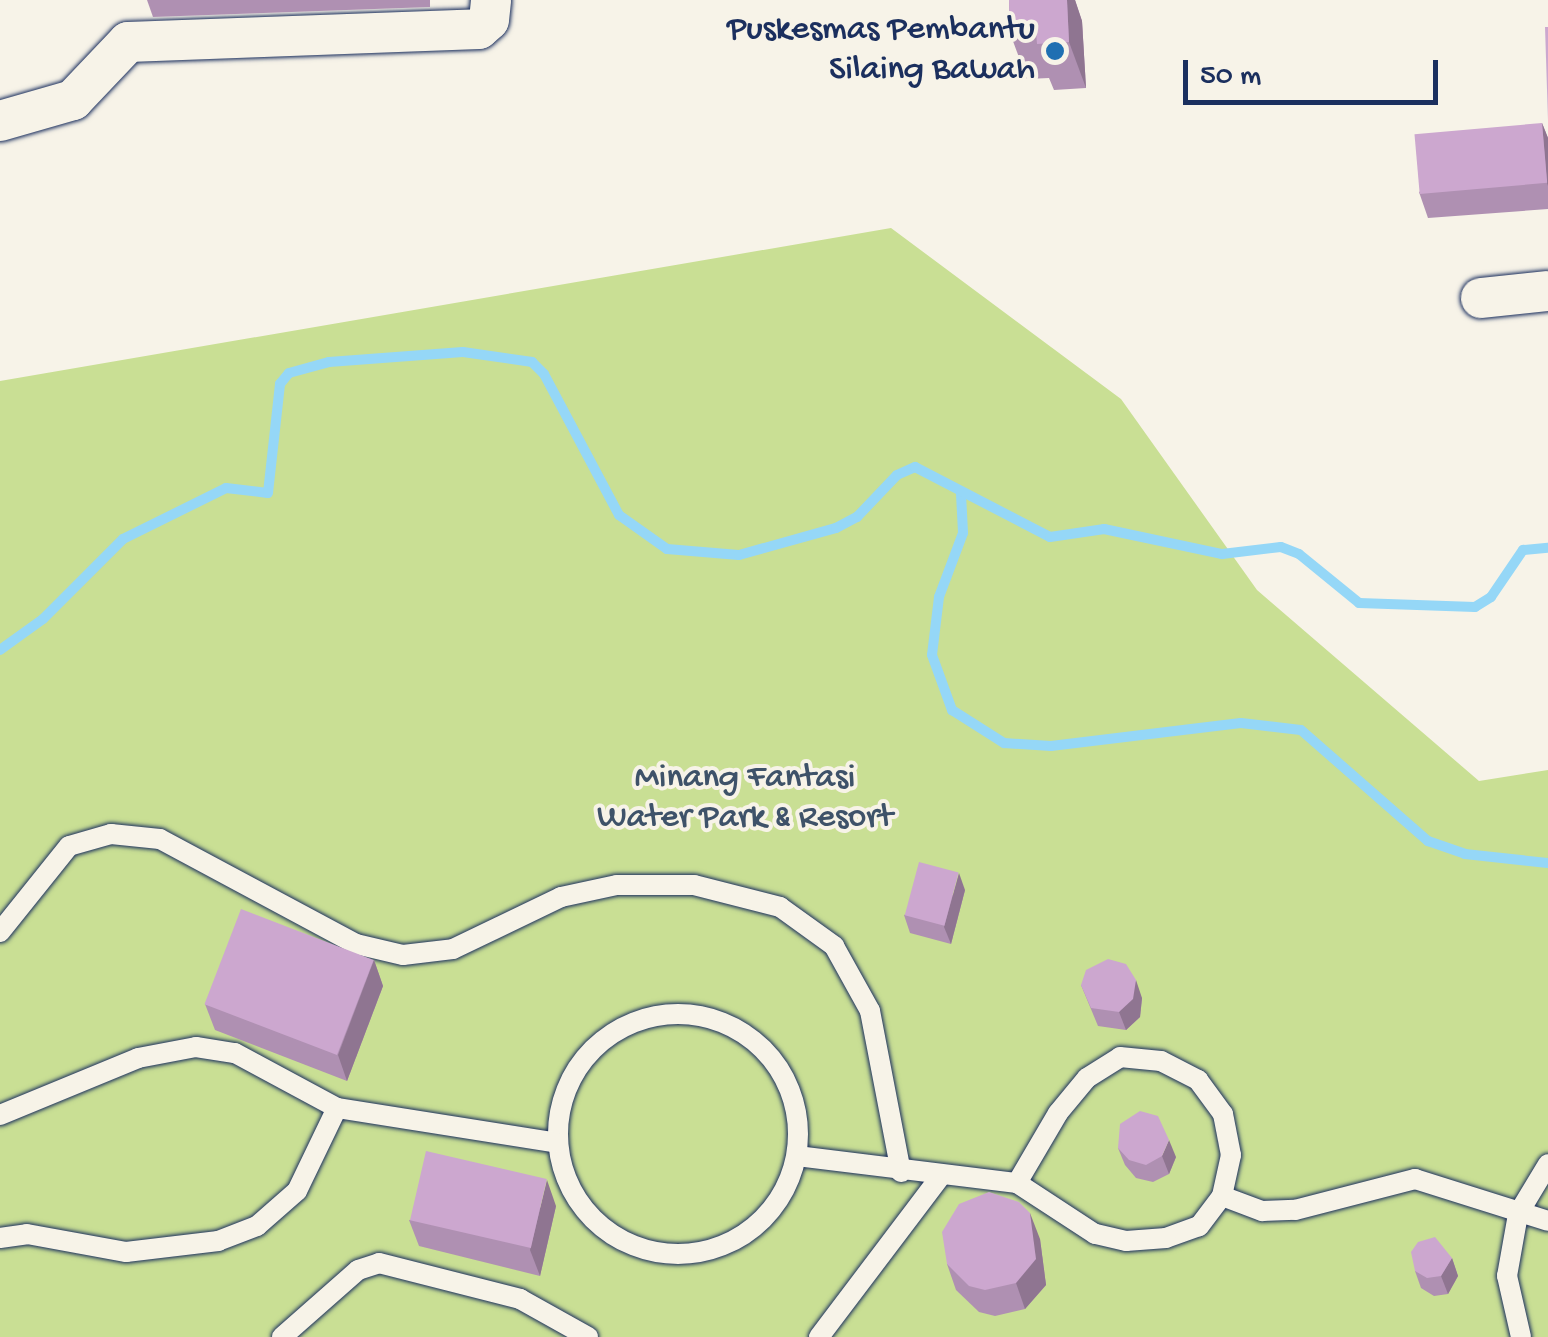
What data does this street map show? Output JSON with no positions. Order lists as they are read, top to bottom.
{
  "parks": ["Minang Fantasi Water Park & Resort"],
  "places": ["Puskesmas Pembantu Silaing Bawah"],
  "scale_bar": "50 m"
}
